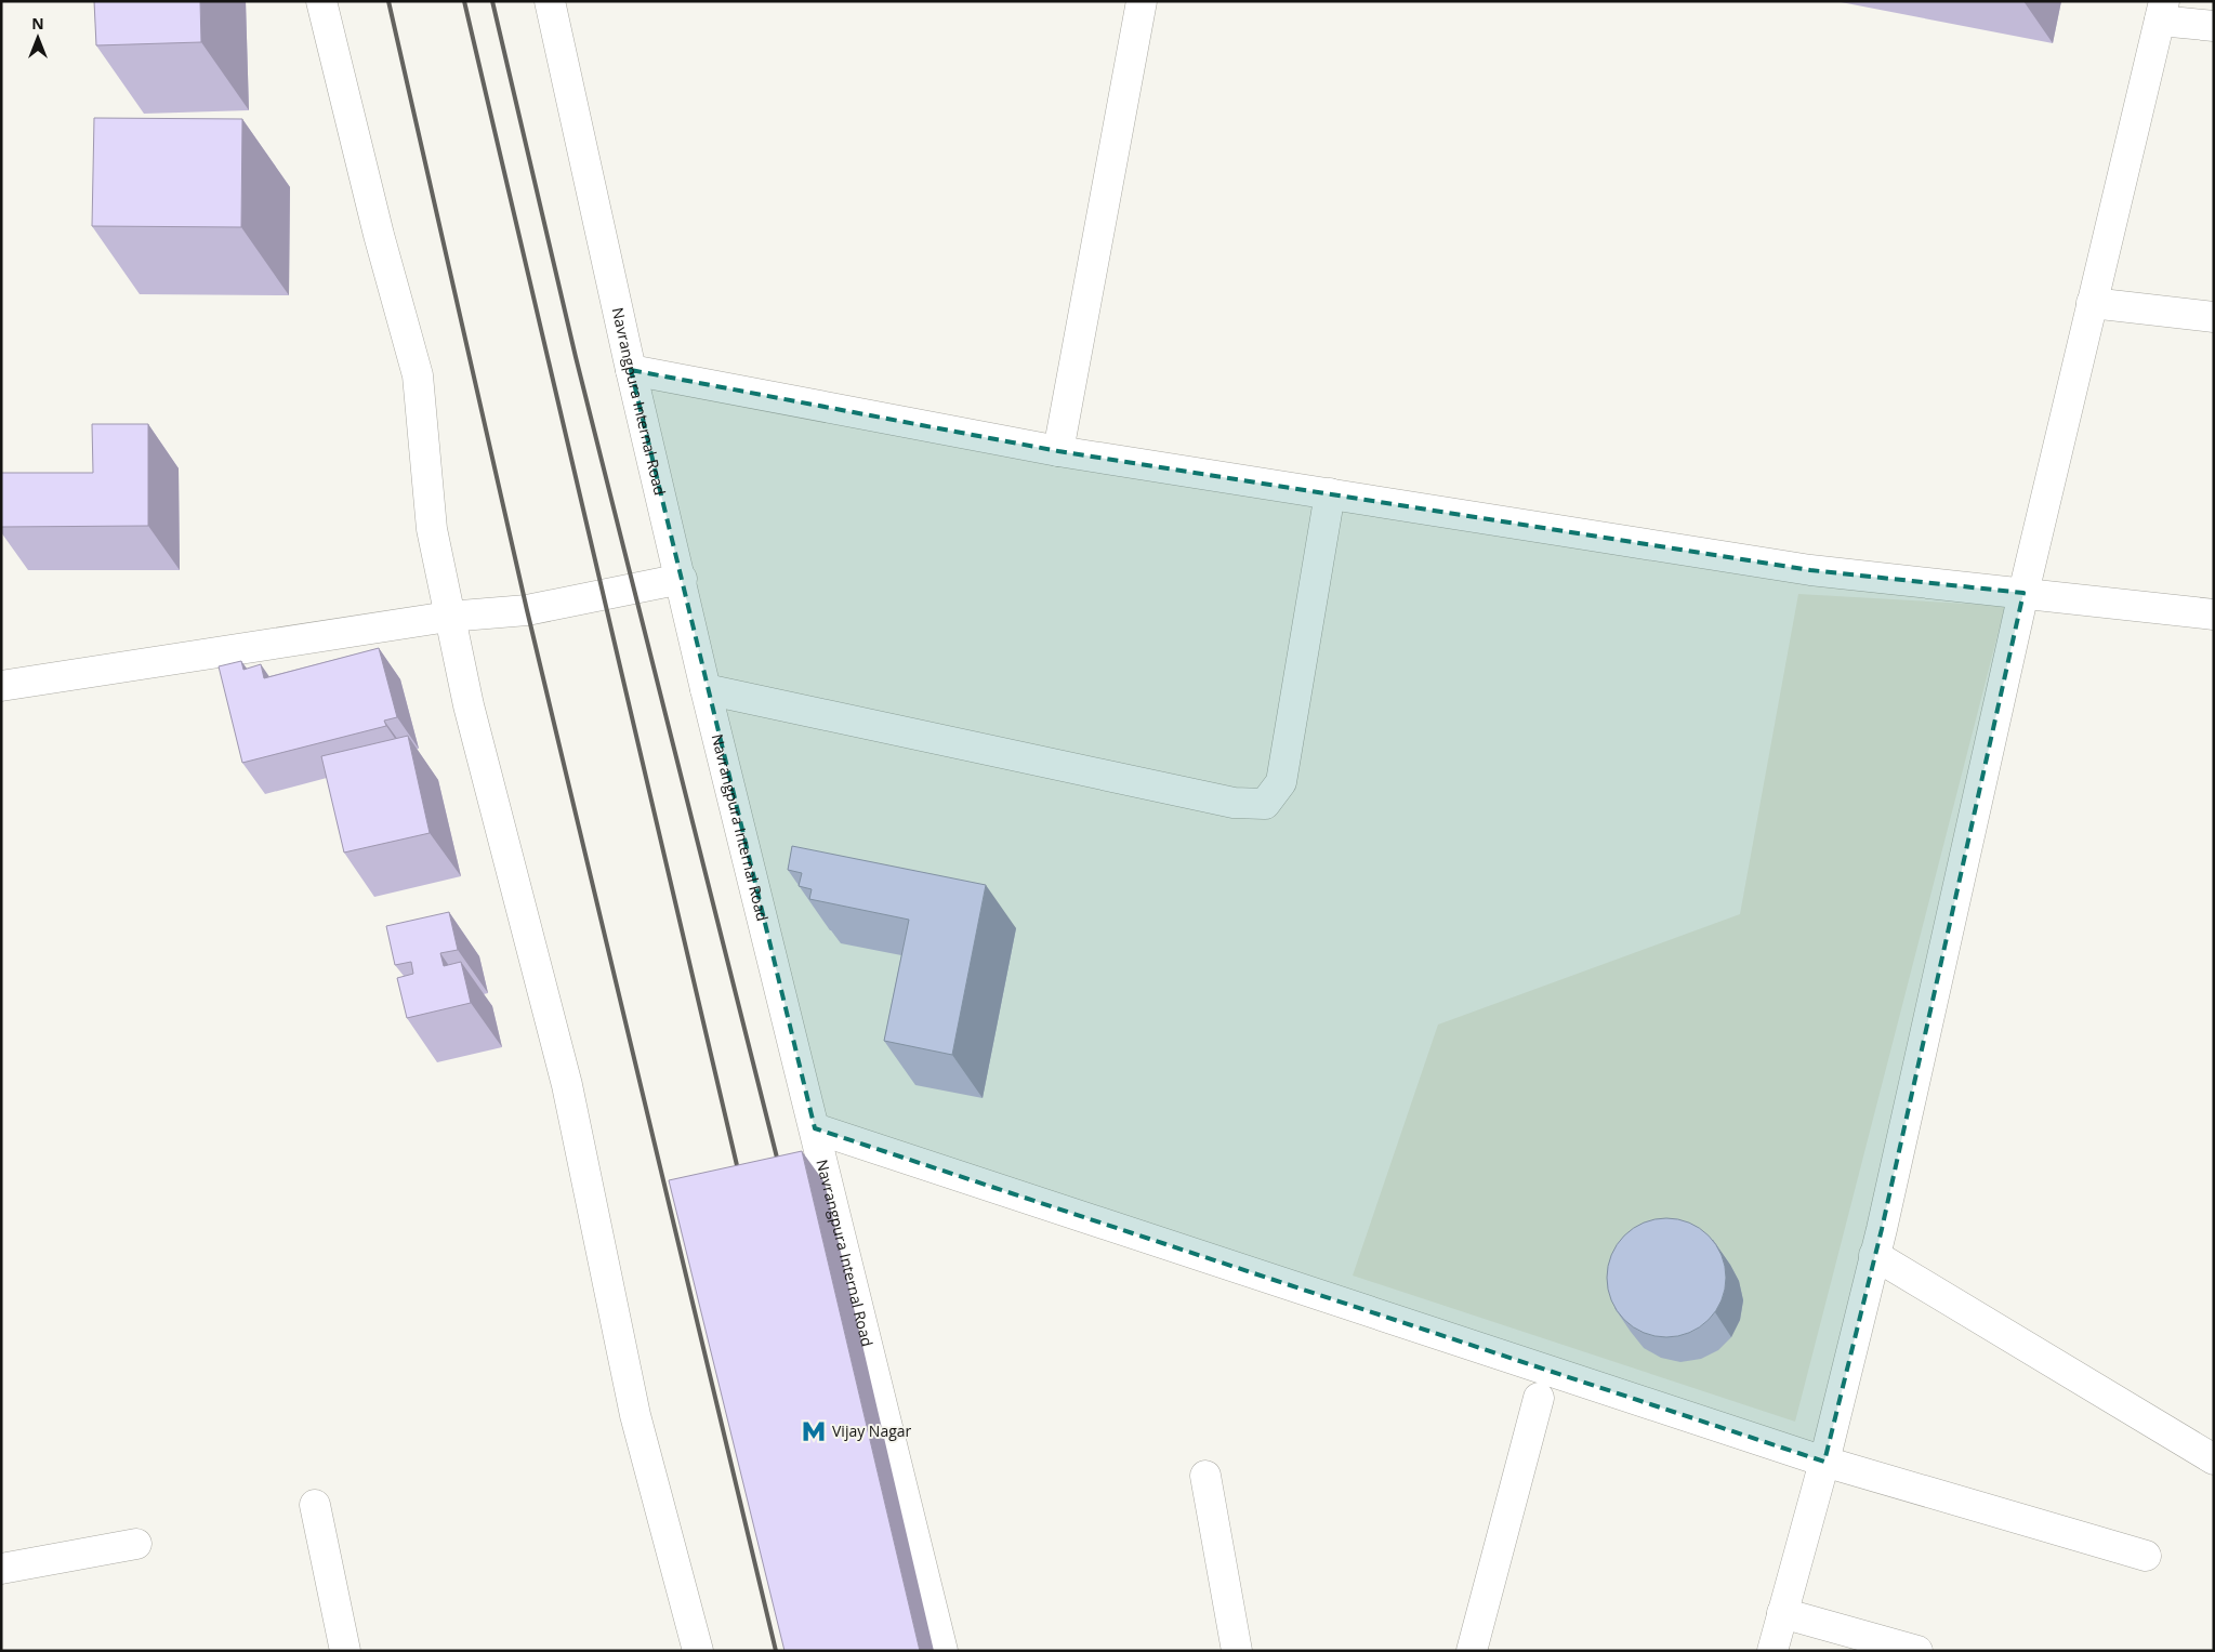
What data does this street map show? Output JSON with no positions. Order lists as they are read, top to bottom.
{
  "streets": {
    "street": ["Navrangpura Internal Road"]
  },
  "places": {
    "metro station": ["Vijay Nagar"]
  },
  "north": "top"
}
